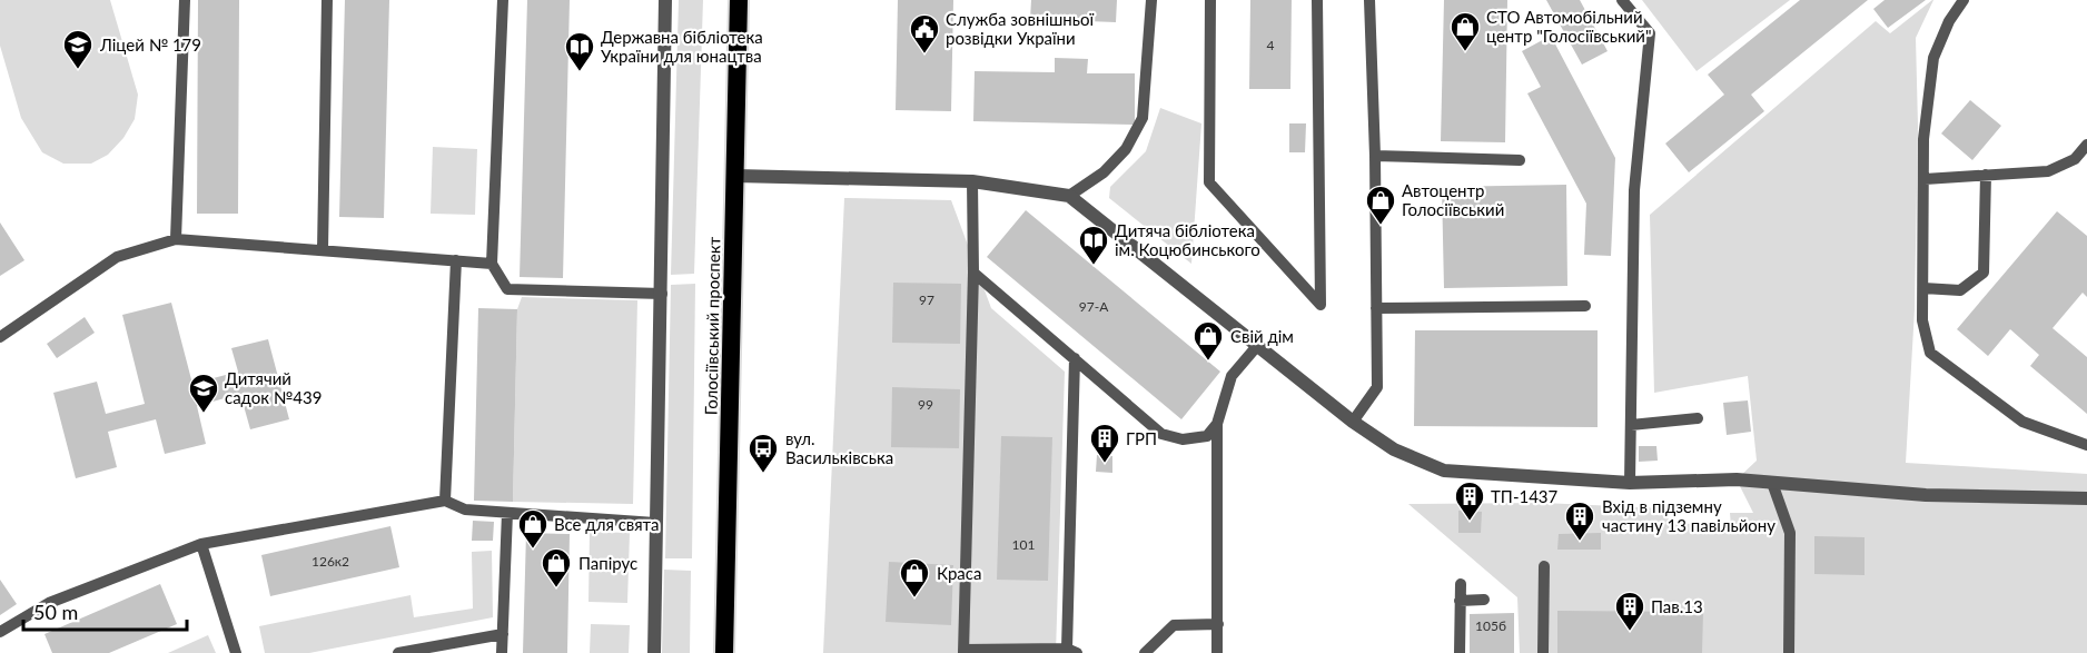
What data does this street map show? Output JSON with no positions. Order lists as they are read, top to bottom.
{
  "streets": {
    "highway": ["Голосіївський проспект"]
  },
  "places": {
    "shop": [
      "СТО Автомобільний центр \"Голосіївський\"",
      "Автоцентр Голосіївський",
      "Свій дім",
      "Все для свята",
      "Папірус",
      "Краса"
    ],
    "public building": ["Служба зовнішньої розвідки України"],
    "school or university": ["Ліцей № 179", "Дитячий садок №439"],
    "library": ["Державна бібліотека України для юнацтва", "Дитяча бібліотека ім. Коцюбинського"],
    "building": [
      "ГРП",
      "ТП-1437",
      "Вхід в підземну частину 13 павільйону",
      "Пав.13"
    ],
    "bus stop": ["вул. Васильківська"]
  },
  "house_numbers": [
    "4",
    "97",
    "97-А",
    "99",
    "101",
    "126к2",
    "105б"
  ],
  "scale_bar": "50 m"
}
